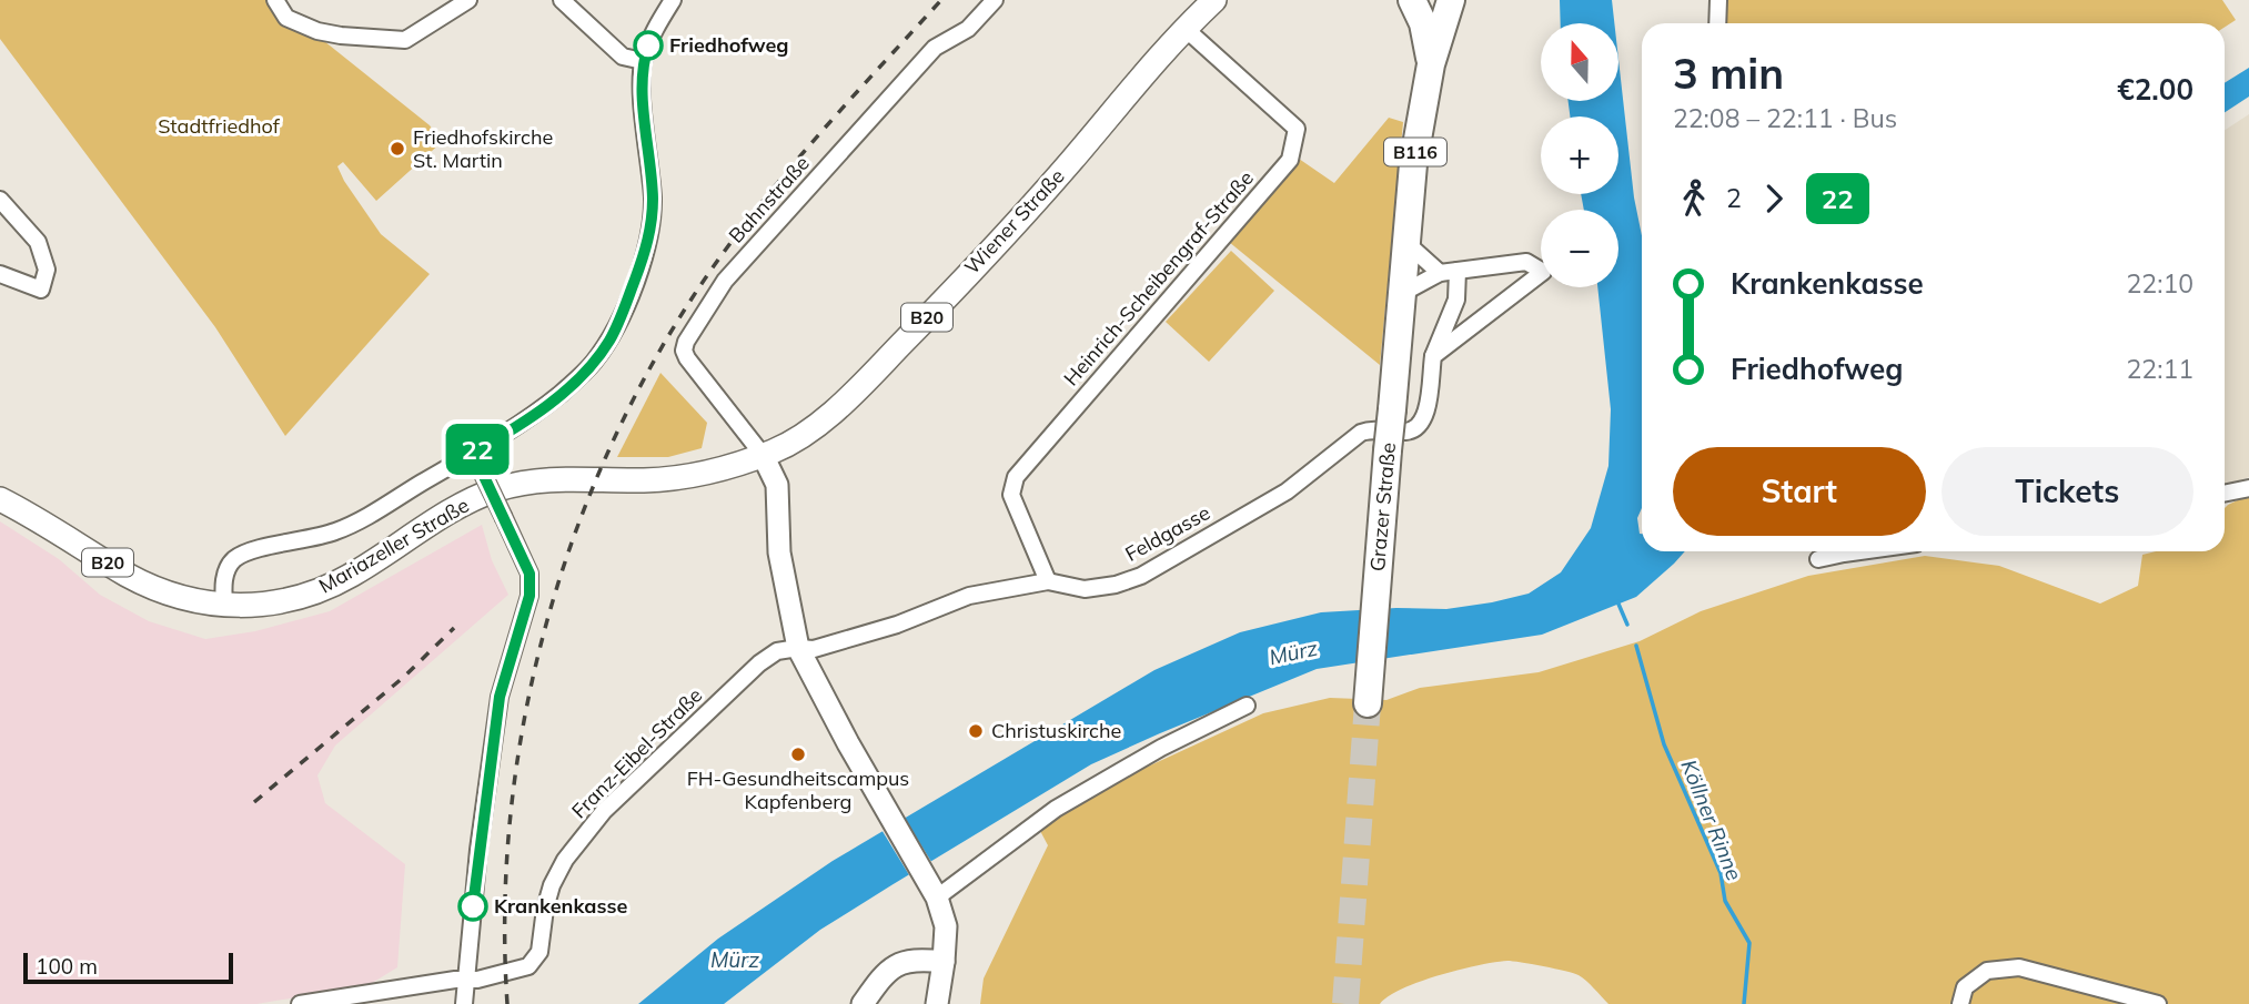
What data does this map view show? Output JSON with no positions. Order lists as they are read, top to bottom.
{
  "streets": {
    "highway": ["B116", "Grazer Straße"],
    "main road": ["Wiener Straße", "B20", "Mariazeller Straße"],
    "street": [
      "Bahnstraße",
      "Heinrich-Scheibengraf-Straße",
      "Feldgasse",
      "Franz-Eibel-Straße"
    ]
  },
  "crossings": [
    ["Bahnstraße", "Wiener Straße"],
    ["Bahnstraße", "Mariazeller Straße"],
    ["Wiener Straße", "Heinrich-Scheibengraf-Straße"],
    ["Wiener Straße", "Mariazeller Straße"],
    ["Heinrich-Scheibengraf-Straße", "Feldgasse"],
    ["Feldgasse", "Franz-Eibel-Straße"]
  ],
  "water": ["Mürz", "Köllner Rinne"],
  "parks": ["Stadtfriedhof"],
  "places": [
    "Friedhofweg",
    "Friedhofskirche St. Martin",
    "Christuskirche",
    "FH-Gesundheitscampus Kapfenberg",
    "Krankenkasse"
  ],
  "lines": ["bus line 22"],
  "scale_bar": "100 m",
  "north": "top",
  "page": {
    "on_map": "22",
    "map_buttons": ["+", "−"],
    "heading": ["3 min", "22:08 – 22:11 · Bus", "€2.00"],
    "legs": ["2", "22"],
    "list": [
      {
        "name": "Krankenkasse",
        "value": "22:10"
      },
      {
        "name": "Friedhofweg",
        "value": "22:11"
      }
    ],
    "buttons": ["Start", "Tickets"],
    "scale": "100 m"
  }
}
